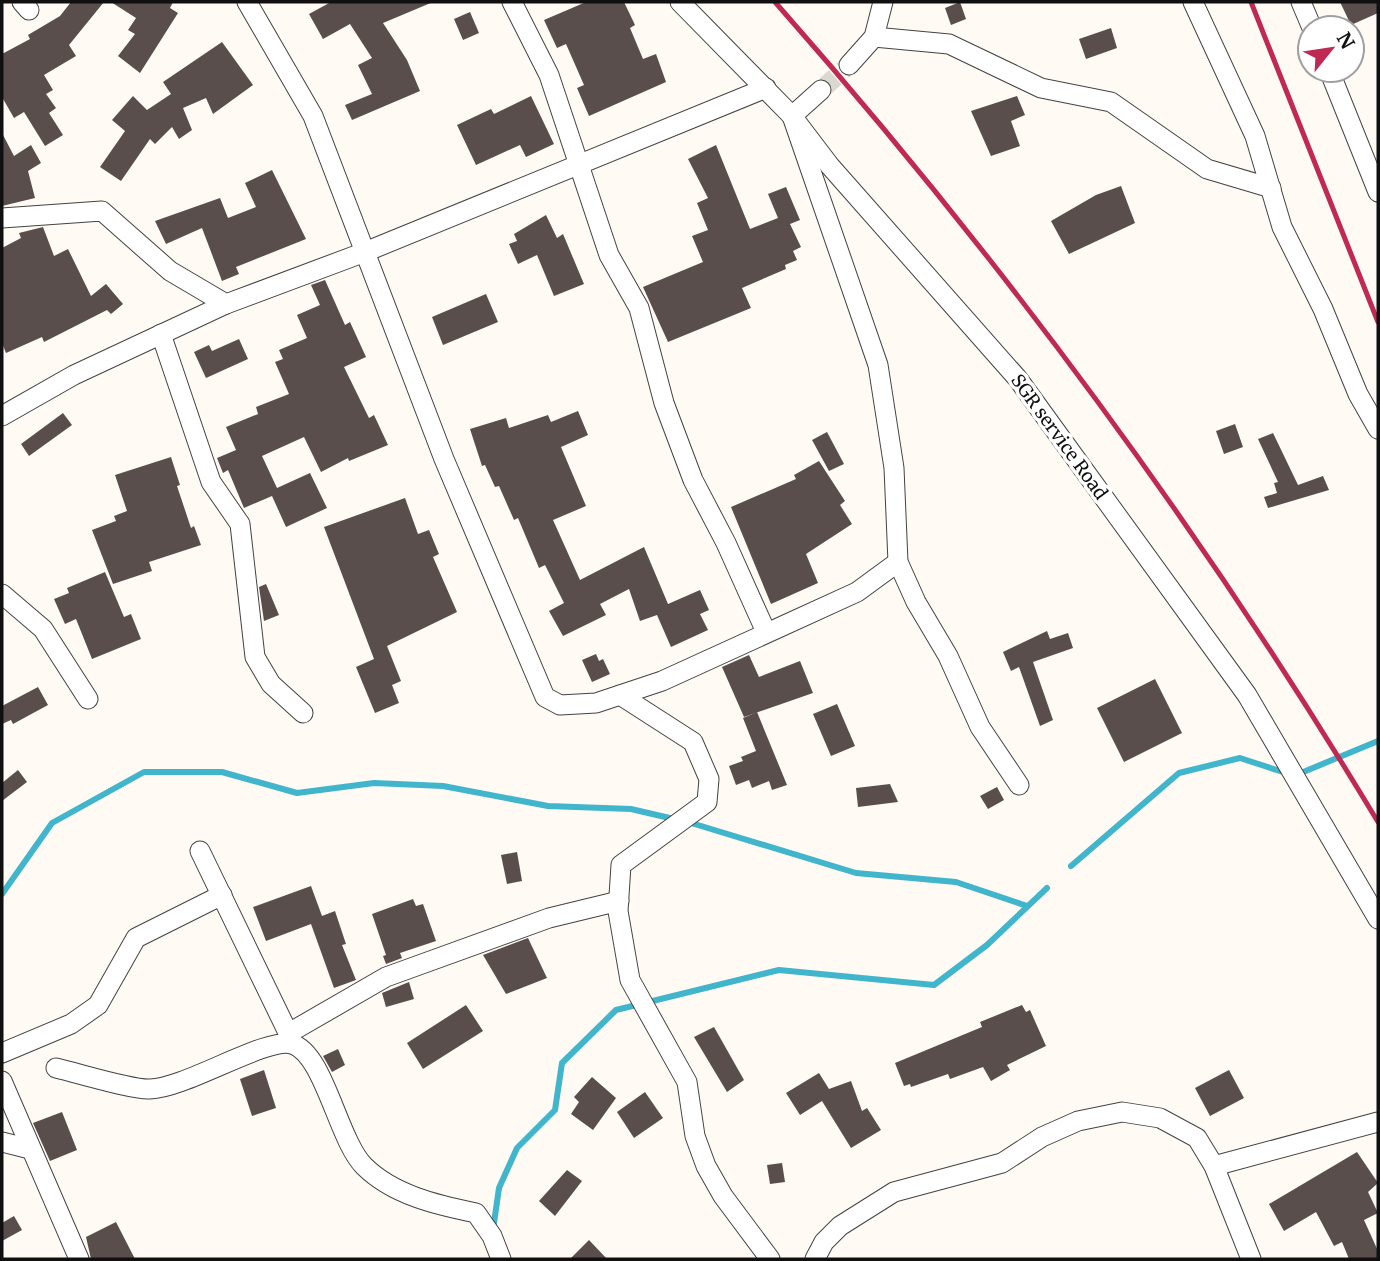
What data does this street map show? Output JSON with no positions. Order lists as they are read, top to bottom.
{
  "streets": {
    "street": ["SGR service Road"]
  },
  "north": "top right"
}
